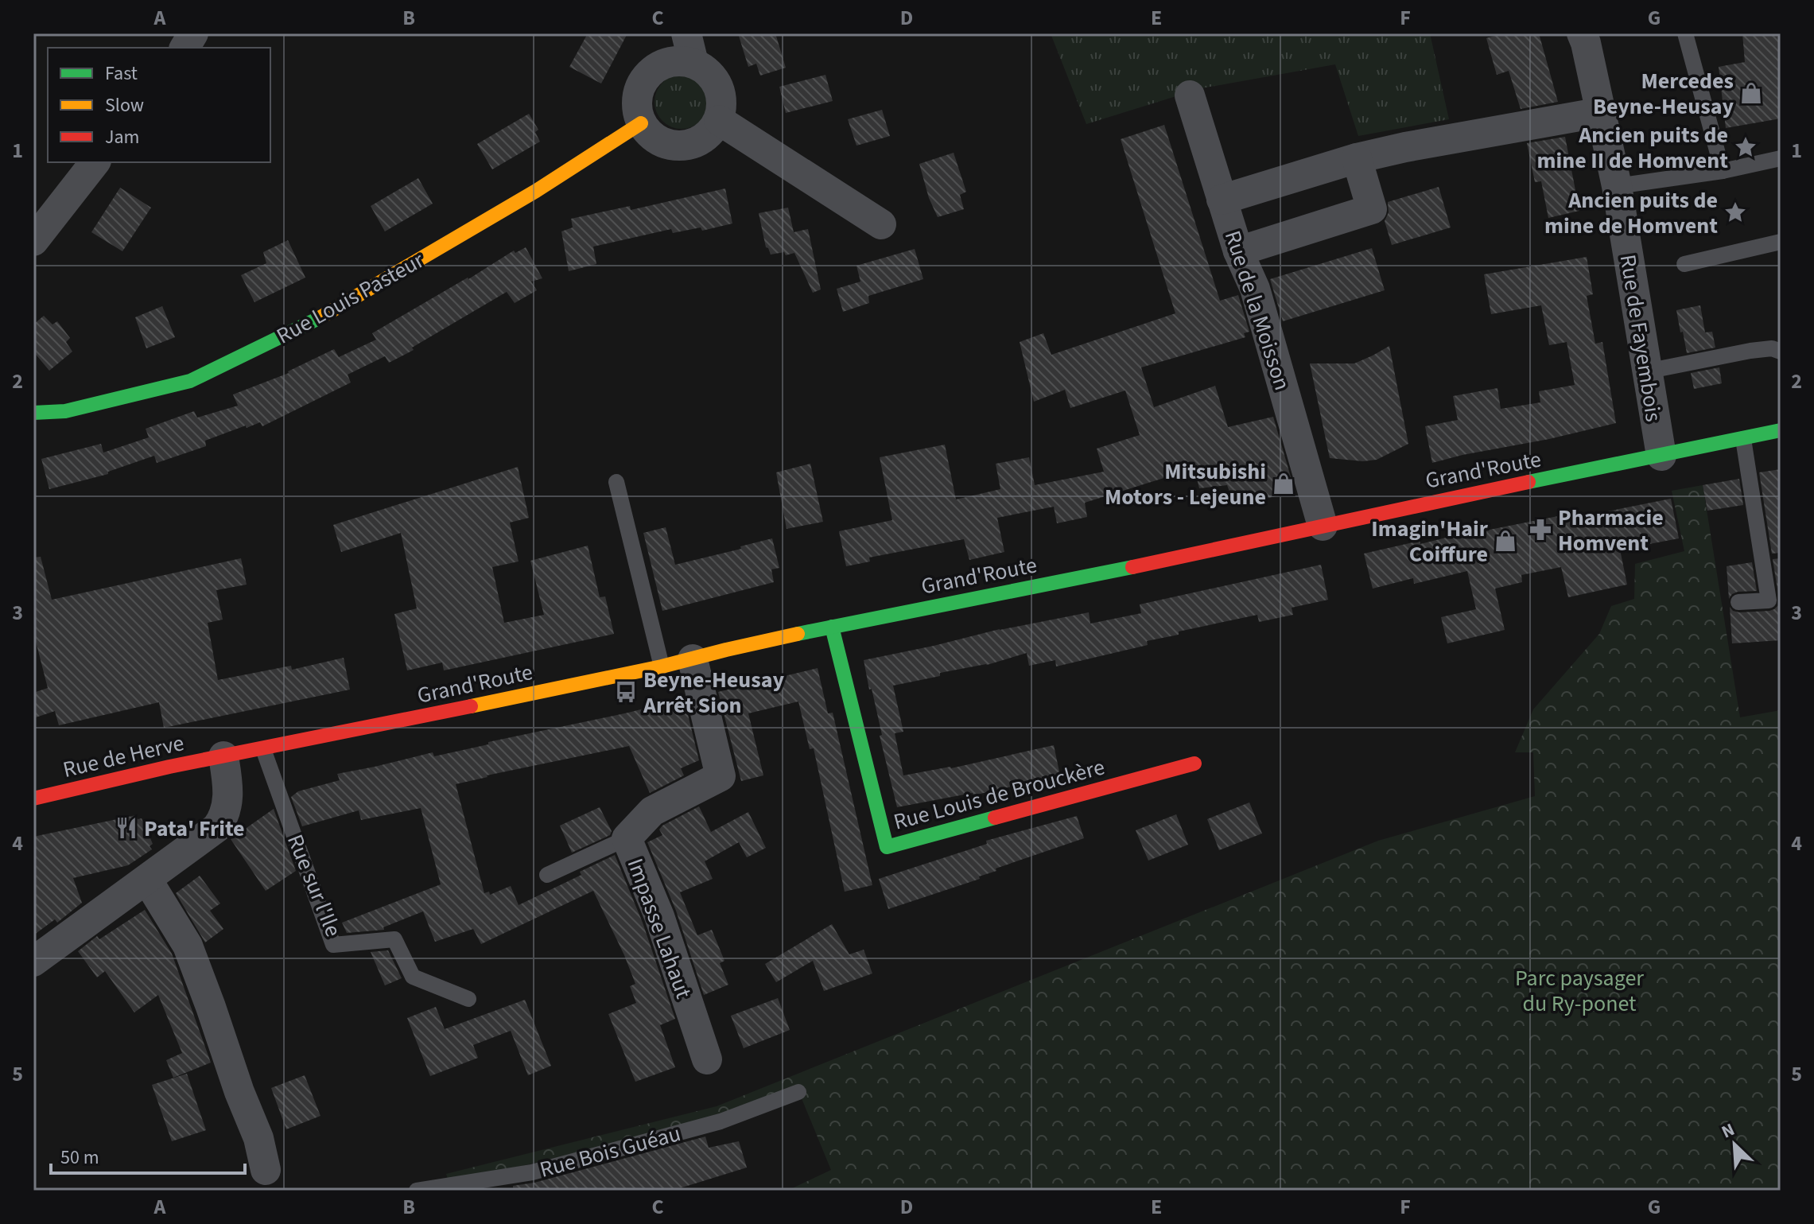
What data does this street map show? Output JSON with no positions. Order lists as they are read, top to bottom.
{
  "streets": {
    "main road": [
      "Rue Louis Pasteur",
      "Grand'Route",
      "Rue de Herve",
      "Rue Louis de Brouckère"
    ],
    "street": ["Rue de la Moisson", "Rue de Fayembois", "Impasse Lahaut"],
    "lane": ["Rue sur l'Ile", "Rue Bois Guéau"]
  },
  "crossings": [
    ["Rue de la Moisson", "Grand'Route"],
    ["Rue de Fayembois", "Grand'Route"],
    ["Grand'Route", "Rue de Herve"],
    ["Grand'Route", "Rue Louis de Brouckère"],
    ["Grand'Route", "Rue sur l'Ile"],
    ["Grand'Route", "Impasse Lahaut"]
  ],
  "parks": ["Parc paysager du Ry-ponet"],
  "places": {
    "shop": ["Mercedes Beyne-Heusay", "Mitsubishi Motors - Lejeune", "Imagin'Hair Coiffure"],
    "place": ["Ancien puits de mine II de Homvent", "Ancien puits de mine de Homvent"],
    "pharmacy": ["Pharmacie Homvent"],
    "bus stop": ["Beyne-Heusay Arrêt Sion"],
    "restaurant": ["Pata' Frite"]
  },
  "legend": ["Fast", "Slow", "Jam"],
  "scale_bar": "50 m",
  "north": "top left",
  "grid": {
    "columns": [
      "A",
      "B",
      "C",
      "D",
      "E",
      "F",
      "G"
    ],
    "rows": [
      "1",
      "2",
      "3",
      "4",
      "5"
    ]
  }
}
